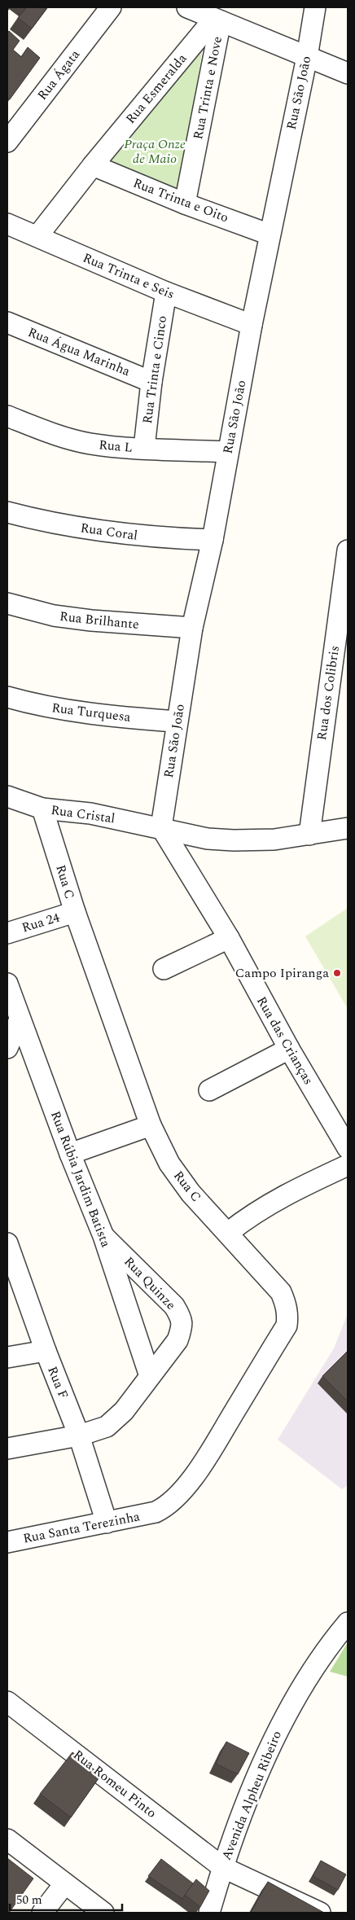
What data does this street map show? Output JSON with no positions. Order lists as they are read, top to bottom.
{
  "streets": {
    "street": [
      "Rua Ágata",
      "Rua Trinta e Nove",
      "Rua Esmeralda",
      "Rua São João",
      "Rua Trinta e Oito",
      "Rua Trinta e Seis",
      "Rua Água Marinha",
      "Rua Trinta e Cinco",
      "Rua L",
      "Rua Coral",
      "Rua Brilhante",
      "Rua dos Colibris",
      "Rua Turquesa",
      "Rua Cristal",
      "Rua C",
      "Rua 24",
      "Rua das Crianças",
      "Rua Rúbia Jardim Batista",
      "Rua Quinze",
      "Rua F",
      "Rua Santa Terezinha",
      "Rua Romeu Pinto",
      "Avenida Alpheu Ribeiro"
    ]
  },
  "crossings": [
    ["Rua Trinta e Nove", "Rua Esmeralda"],
    ["Rua Trinta e Nove", "Rua Trinta e Oito"],
    ["Rua Esmeralda", "Rua Trinta e Oito"],
    ["Rua Esmeralda", "Rua Trinta e Seis"],
    ["Rua São João", "Rua Trinta e Oito"],
    ["Rua São João", "Rua Trinta e Seis"],
    ["Rua São João", "Rua L"],
    ["Rua São João", "Rua Coral"],
    ["Rua São João", "Rua Brilhante"],
    ["Rua São João", "Rua Turquesa"],
    ["Rua São João", "Rua Cristal"],
    ["Rua São João", "Rua das Crianças"],
    ["Rua Trinta e Seis", "Rua Trinta e Cinco"],
    ["Rua Água Marinha", "Rua Trinta e Cinco"],
    ["Rua Trinta e Cinco", "Rua L"],
    ["Rua dos Colibris", "Rua Cristal"],
    ["Rua Cristal", "Rua C"],
    ["Rua Cristal", "Rua das Crianças"],
    ["Rua C", "Rua 24"],
    ["Rua C", "Rua Santa Terezinha"],
    ["Rua Rúbia Jardim Batista", "Rua Quinze"],
    ["Rua Quinze", "Rua F"],
    ["Rua F", "Rua Santa Terezinha"],
    ["Rua Romeu Pinto", "Avenida Alpheu Ribeiro"]
  ],
  "parks": ["Praça Onze de Maio"],
  "places": ["Campo Ipiranga"],
  "scale_bar": "50 m"
}
